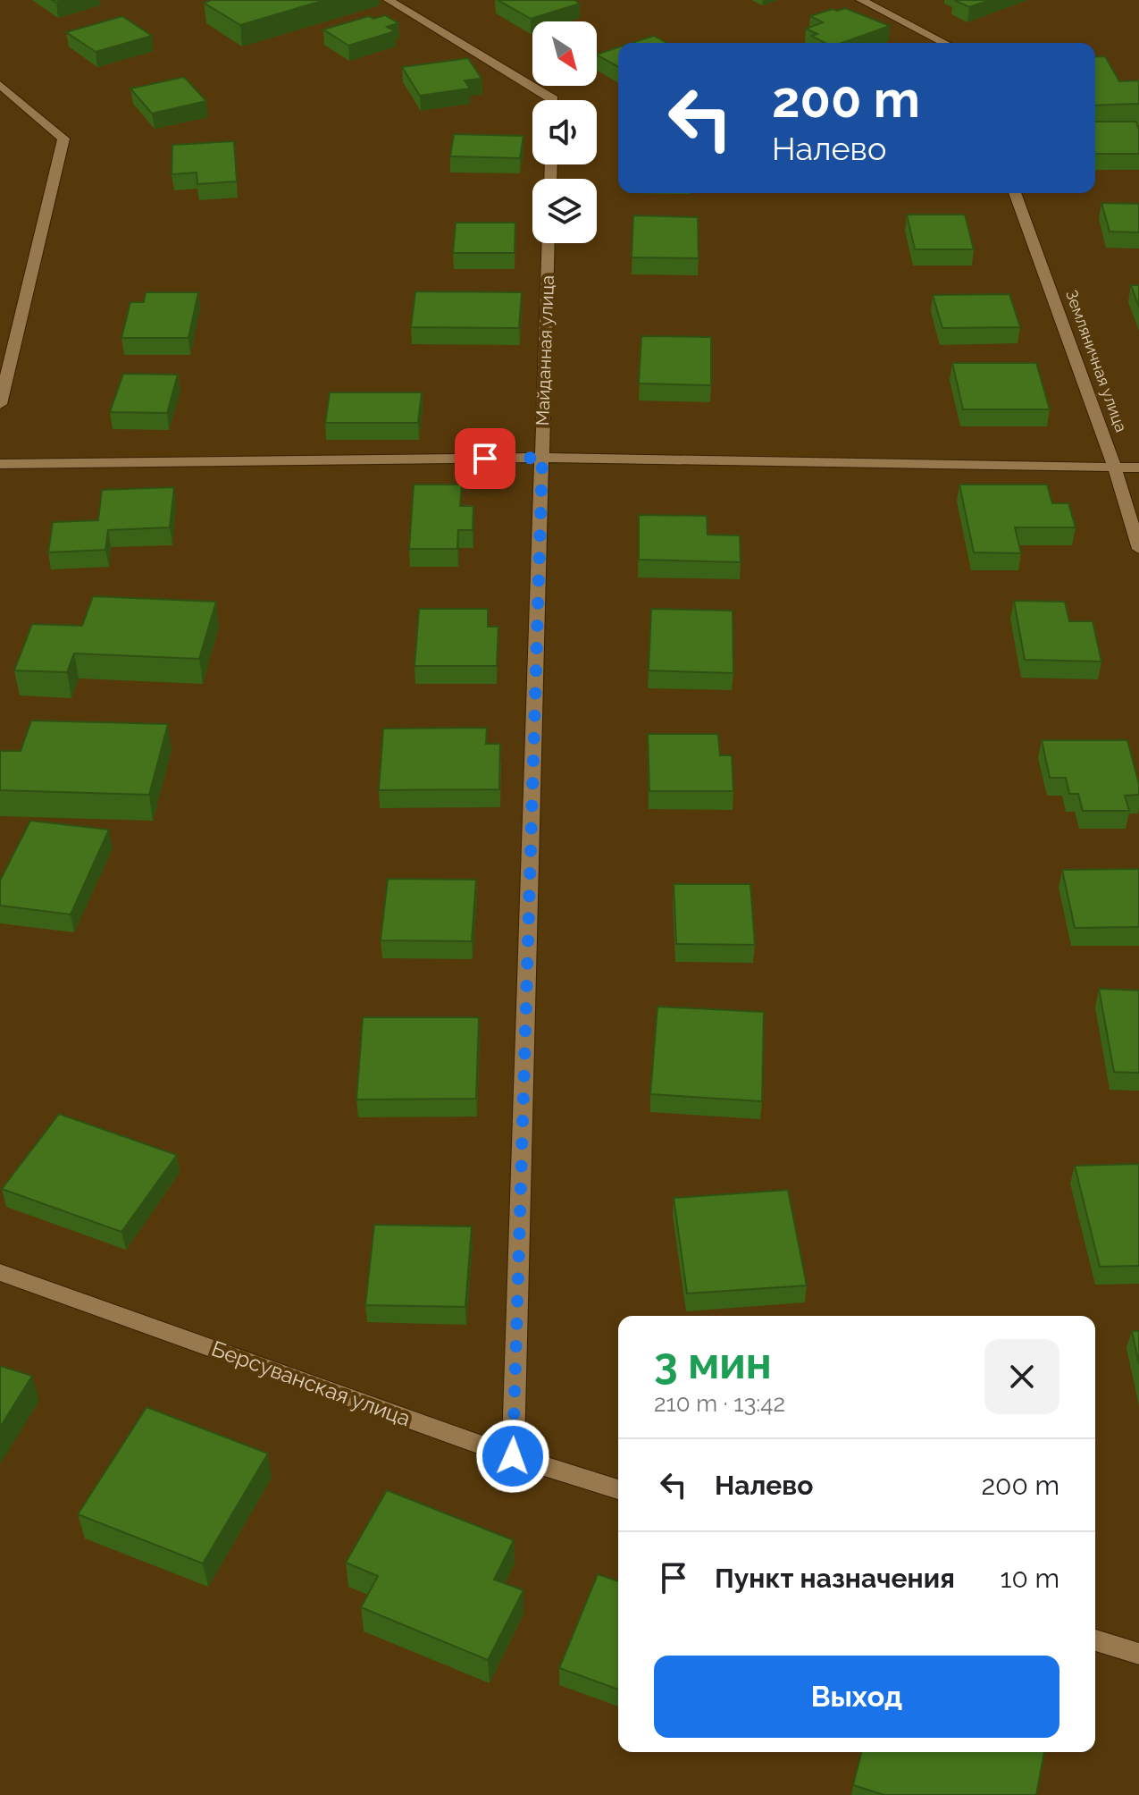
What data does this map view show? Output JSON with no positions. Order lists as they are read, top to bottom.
{
  "streets": {
    "street": ["Майданная улица", "Земляничная улица", "Берсуванская улица"]
  },
  "crossings": [
    ["Майданная улица", "Берсуванская улица"]
  ],
  "north": "bottom right",
  "page": {
    "turn": ["200 m", "Налево"],
    "heading": ["3 мин", "210 m · 13:42"],
    "list": [
      {
        "name": "Налево",
        "value": "200 m"
      },
      {
        "name": "Пункт назначения",
        "value": "10 m"
      }
    ],
    "buttons": "Выход"
  }
}
